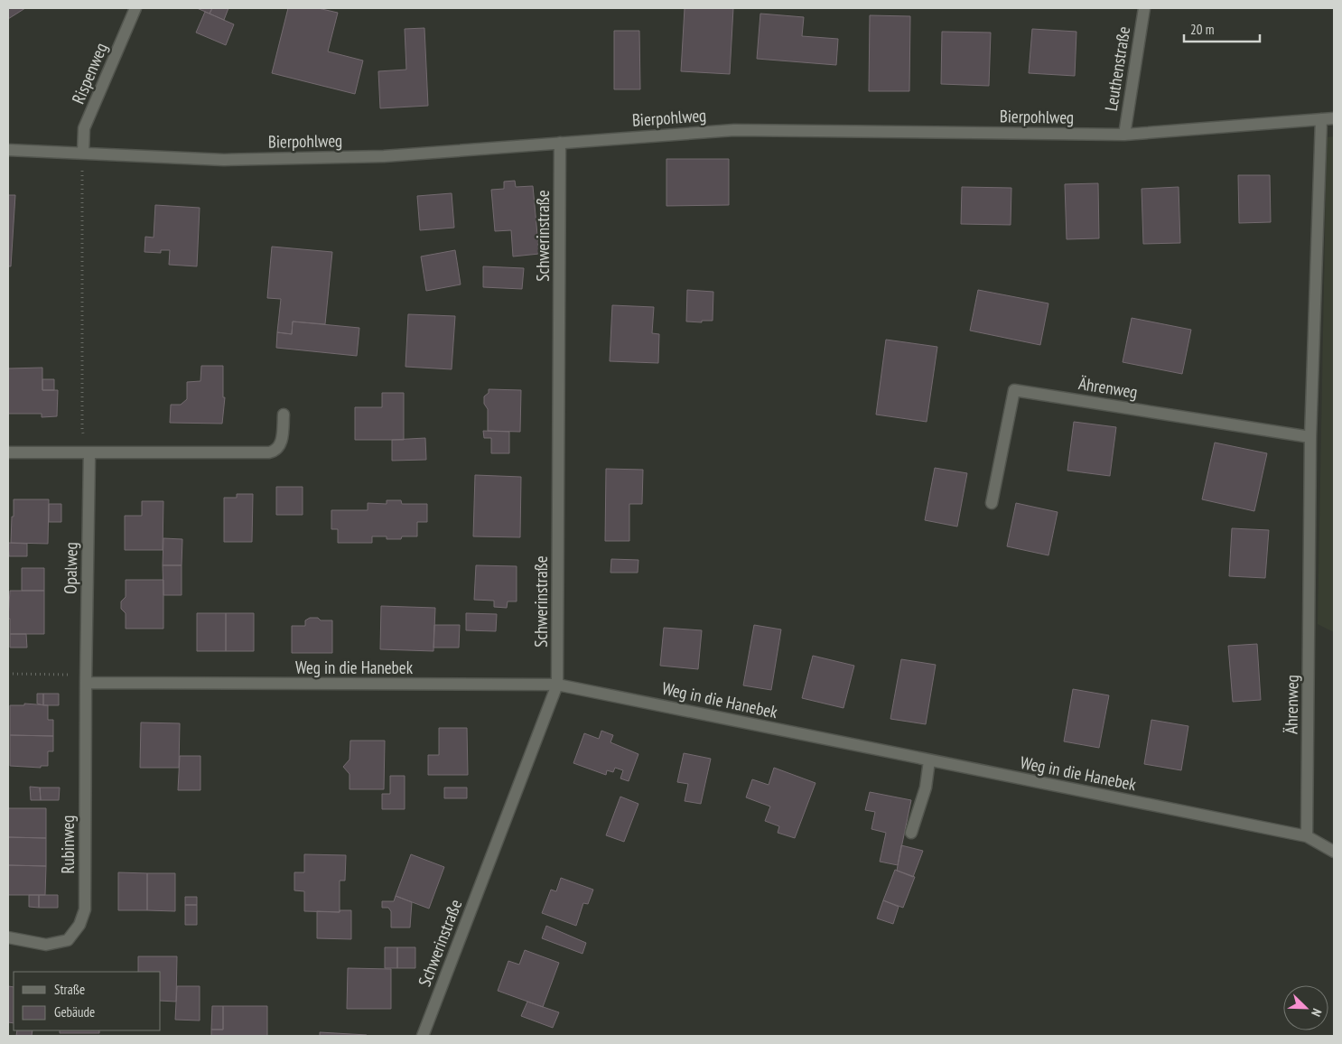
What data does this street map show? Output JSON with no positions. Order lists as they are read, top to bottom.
{
  "streets": {
    "street": [
      "Leuthenstraße",
      "Rispenweg",
      "Bierpohlweg",
      "Schwerinstraße",
      "Ährenweg",
      "Opalweg",
      "Weg in die Hanebek",
      "Rubinweg"
    ]
  },
  "crossings": [
    ["Leuthenstraße", "Bierpohlweg"],
    ["Rispenweg", "Bierpohlweg"],
    ["Bierpohlweg", "Schwerinstraße"],
    ["Bierpohlweg", "Ährenweg"],
    ["Schwerinstraße", "Weg in die Hanebek"],
    ["Ährenweg", "Weg in die Hanebek"],
    ["Opalweg", "Weg in die Hanebek"],
    ["Opalweg", "Rubinweg"],
    ["Weg in die Hanebek", "Rubinweg"]
  ],
  "legend": ["Straße", "Gebäude"],
  "scale_bar": "20 m",
  "north": "bottom right"
}
